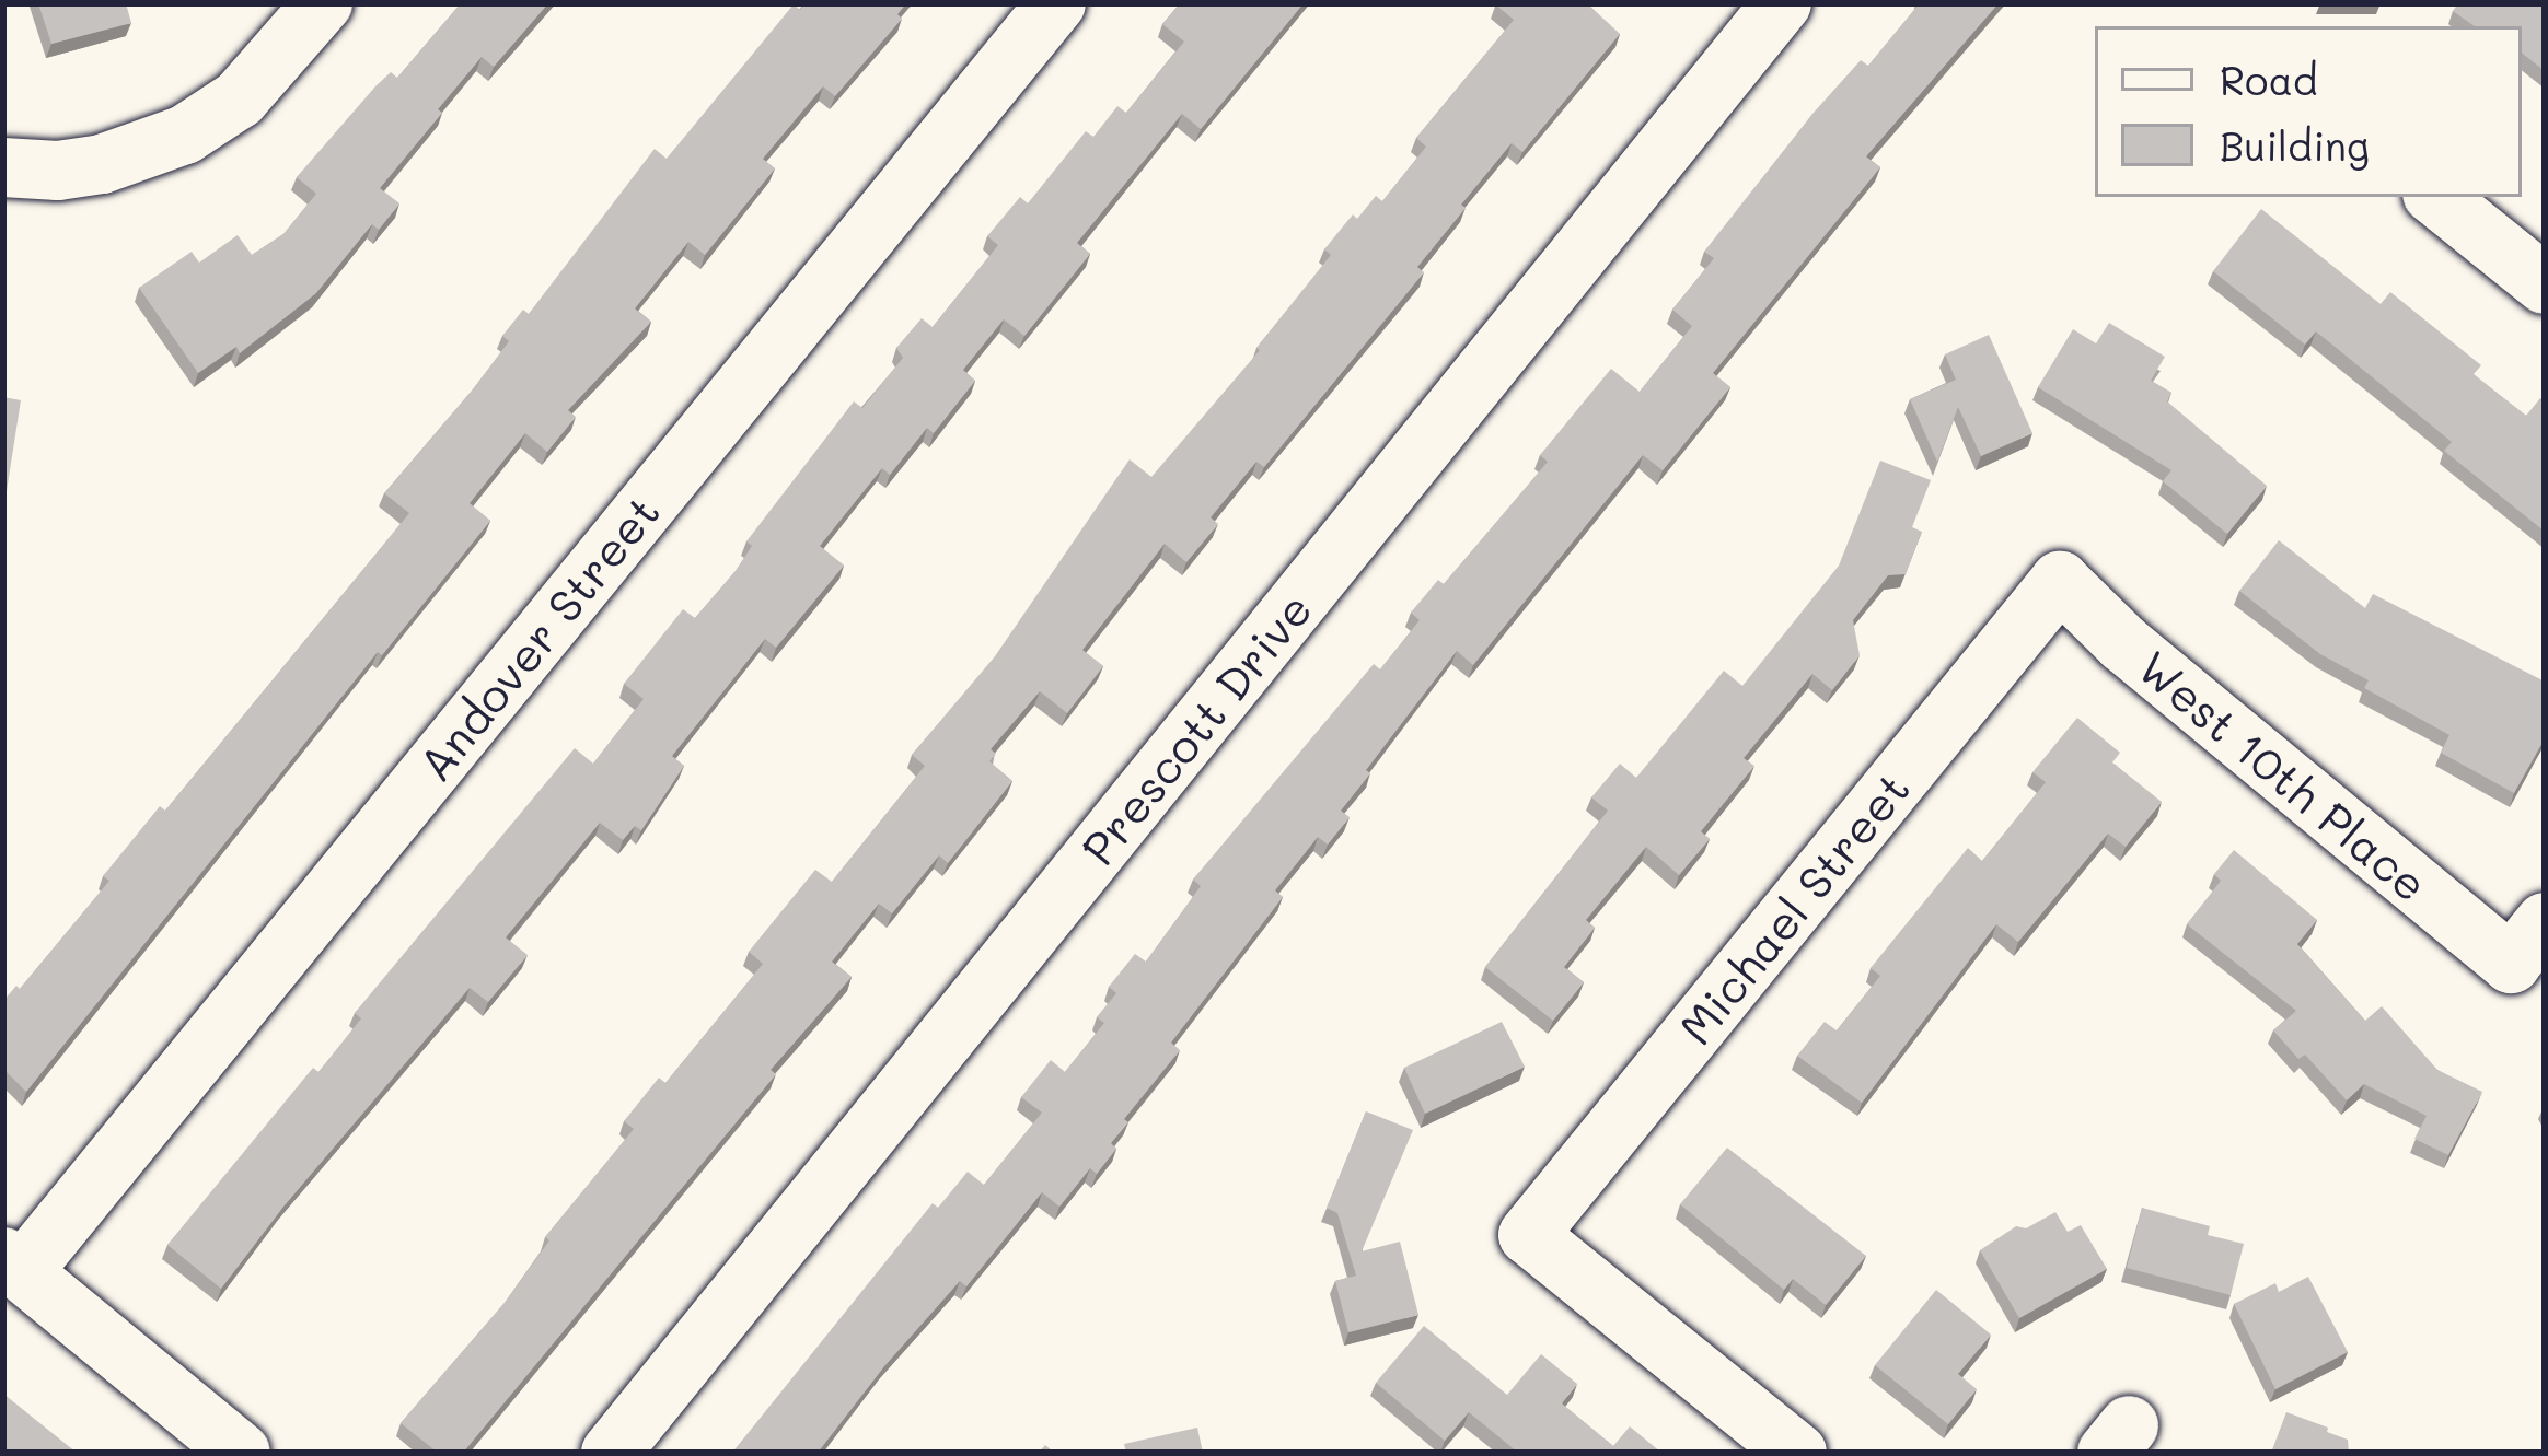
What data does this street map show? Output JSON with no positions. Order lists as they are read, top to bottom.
{
  "streets": {
    "street": [
      "Andover Street",
      "Prescott Drive",
      "West 10th Place",
      "Michael Street"
    ]
  },
  "crossings": [
    ["West 10th Place", "Michael Street"]
  ],
  "legend": ["Road", "Building"]
}
